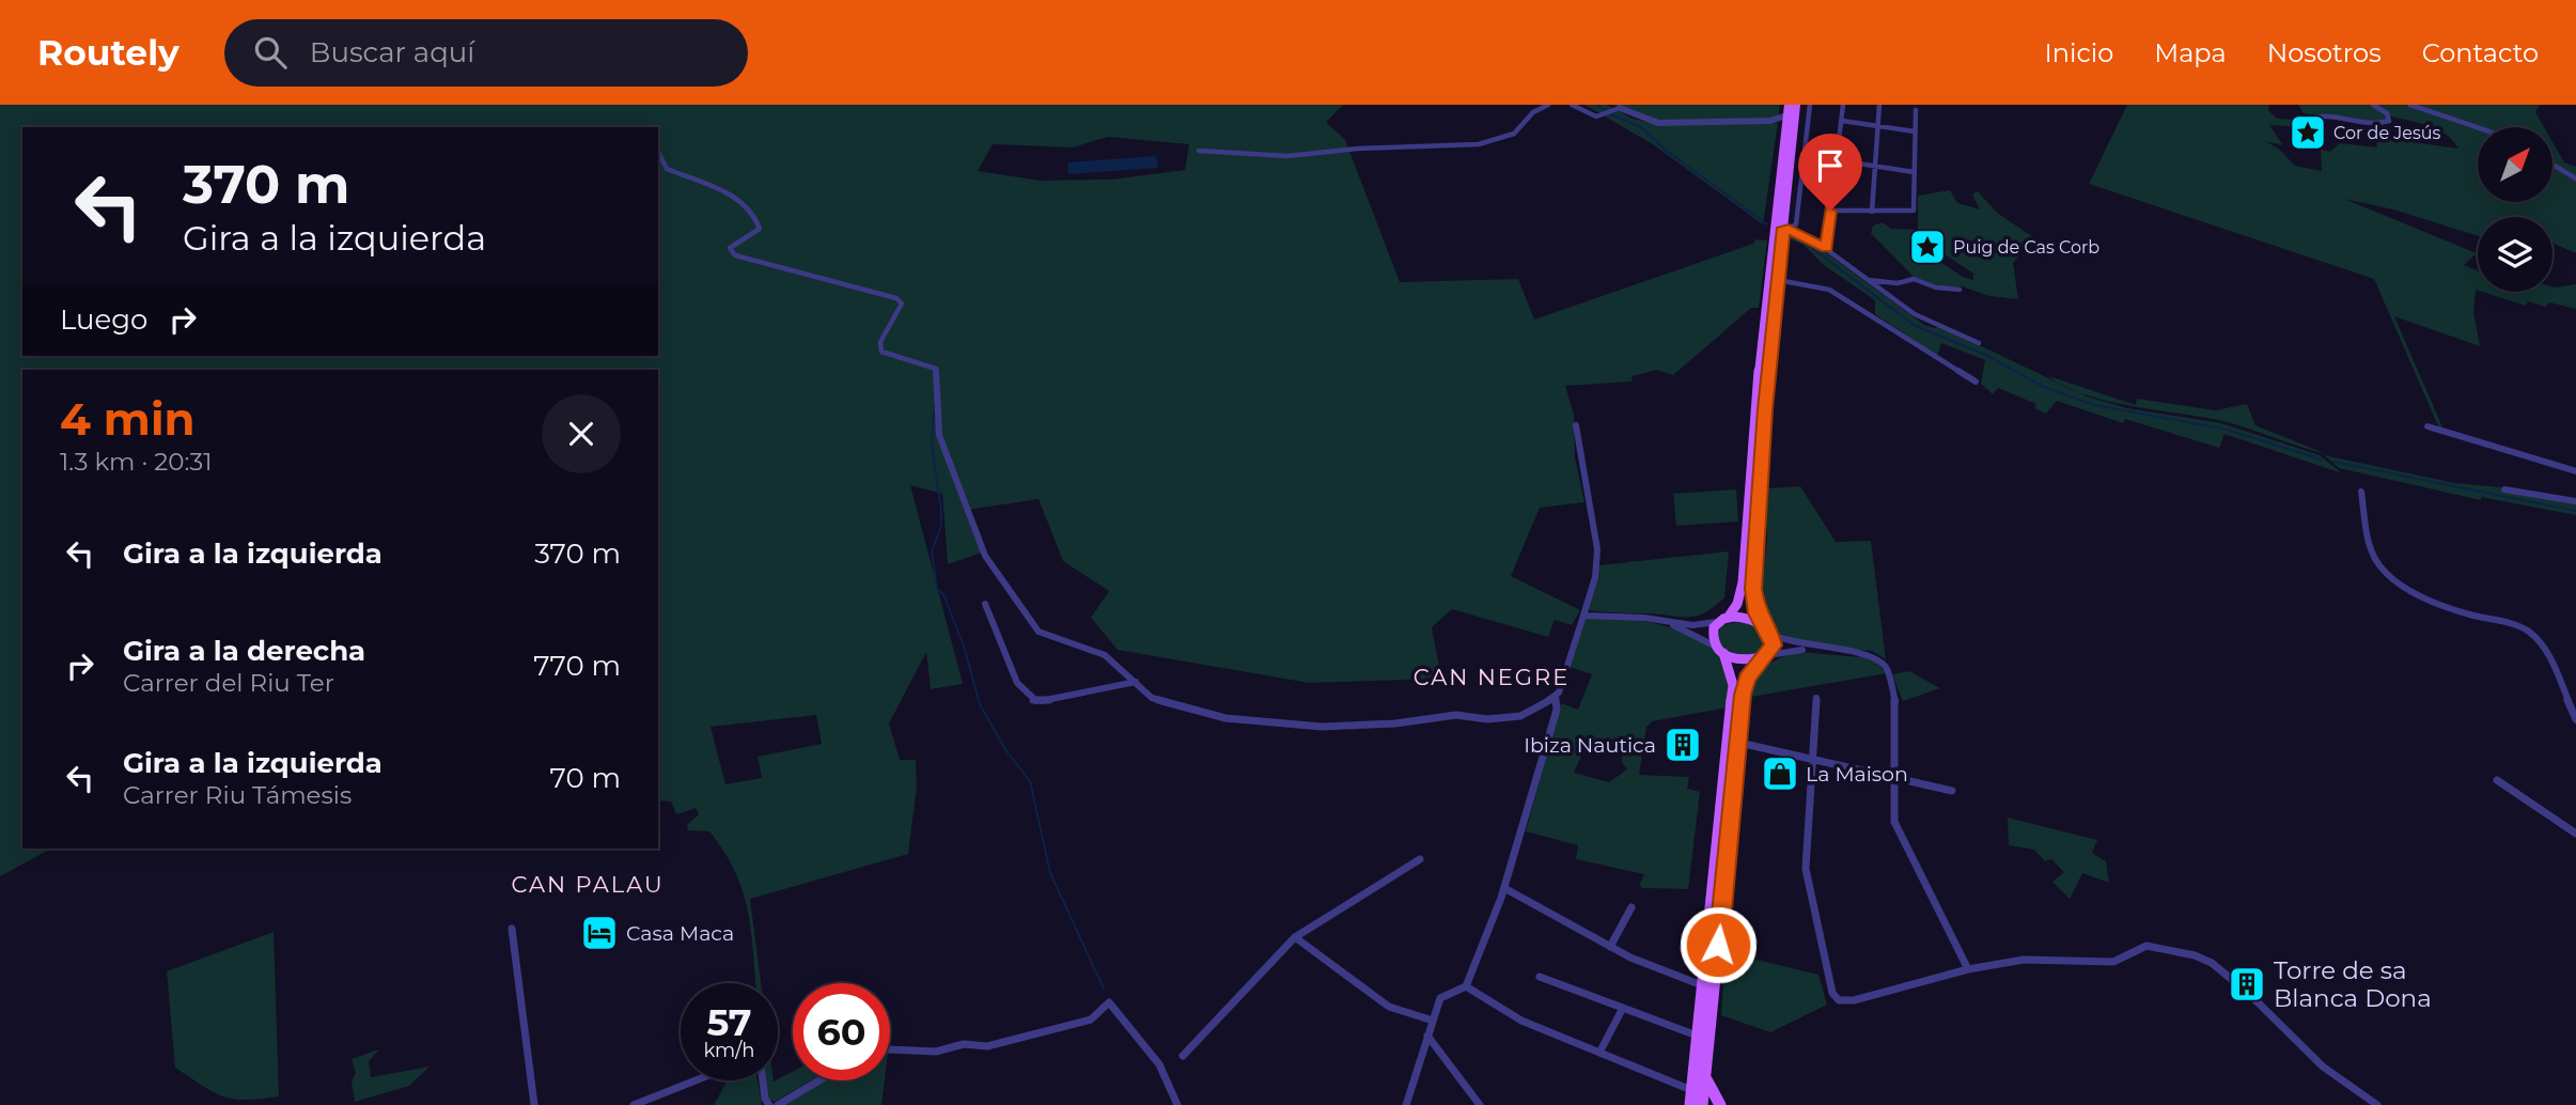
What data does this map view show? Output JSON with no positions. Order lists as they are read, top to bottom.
{
  "districts": ["CAN NEGRE", "CAN PALAU"],
  "places": {
    "place": ["Cor de Jesús", "Puig de Cas Corb"],
    "building": ["Ibiza Nautica", "Torre de sa Blanca Dona"],
    "shop": ["La Maison"],
    "hotel": ["Casa Maca"]
  },
  "north": "top right",
  "page": {
    "header": "Routely",
    "search": "Buscar aquí",
    "nav": [
      "Inicio",
      "Mapa",
      "Nosotros",
      "Contacto"
    ],
    "turn": ["370 m", "Gira a la izquierda"],
    "then": "Luego",
    "heading": ["4 min", "1.3 km · 20:31"],
    "list": [
      {
        "name": "Gira a la izquierda",
        "value": "370 m"
      },
      {
        "name": "Gira a la derecha",
        "note": "Carrer del Riu Ter",
        "value": "770 m"
      },
      {
        "name": "Gira a la izquierda",
        "note": "Carrer Riu Támesis",
        "value": "70 m"
      }
    ],
    "speed": "57 km/h",
    "limit": "60"
  }
}
